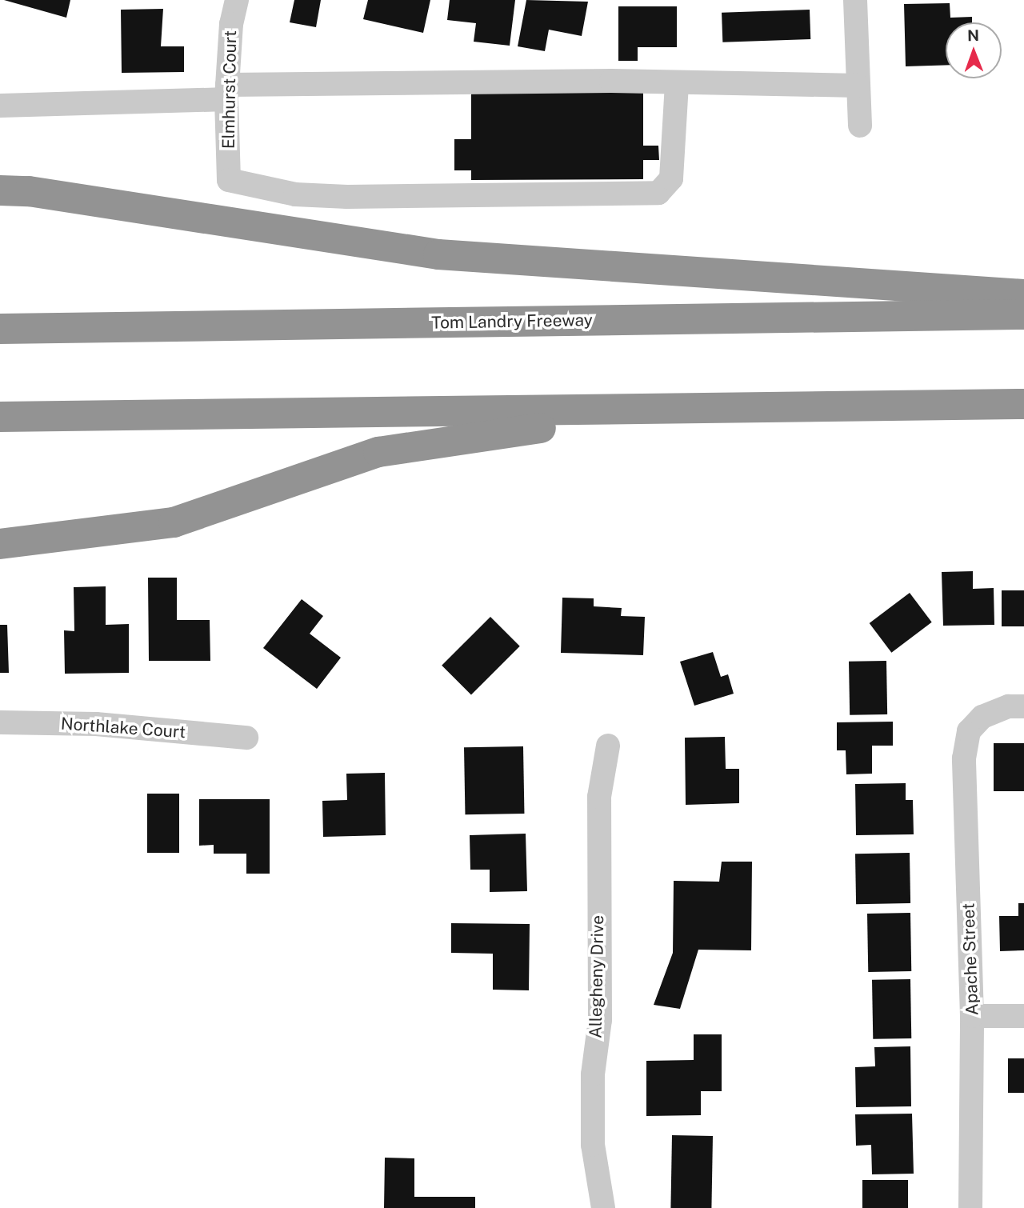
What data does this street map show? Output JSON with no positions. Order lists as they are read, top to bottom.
{
  "streets": {
    "highway": ["Tom Landry Freeway"],
    "street": [
      "Elmhurst Court",
      "Northlake Court",
      "Apache Street",
      "Allegheny Drive"
    ]
  },
  "north": "top"
}
